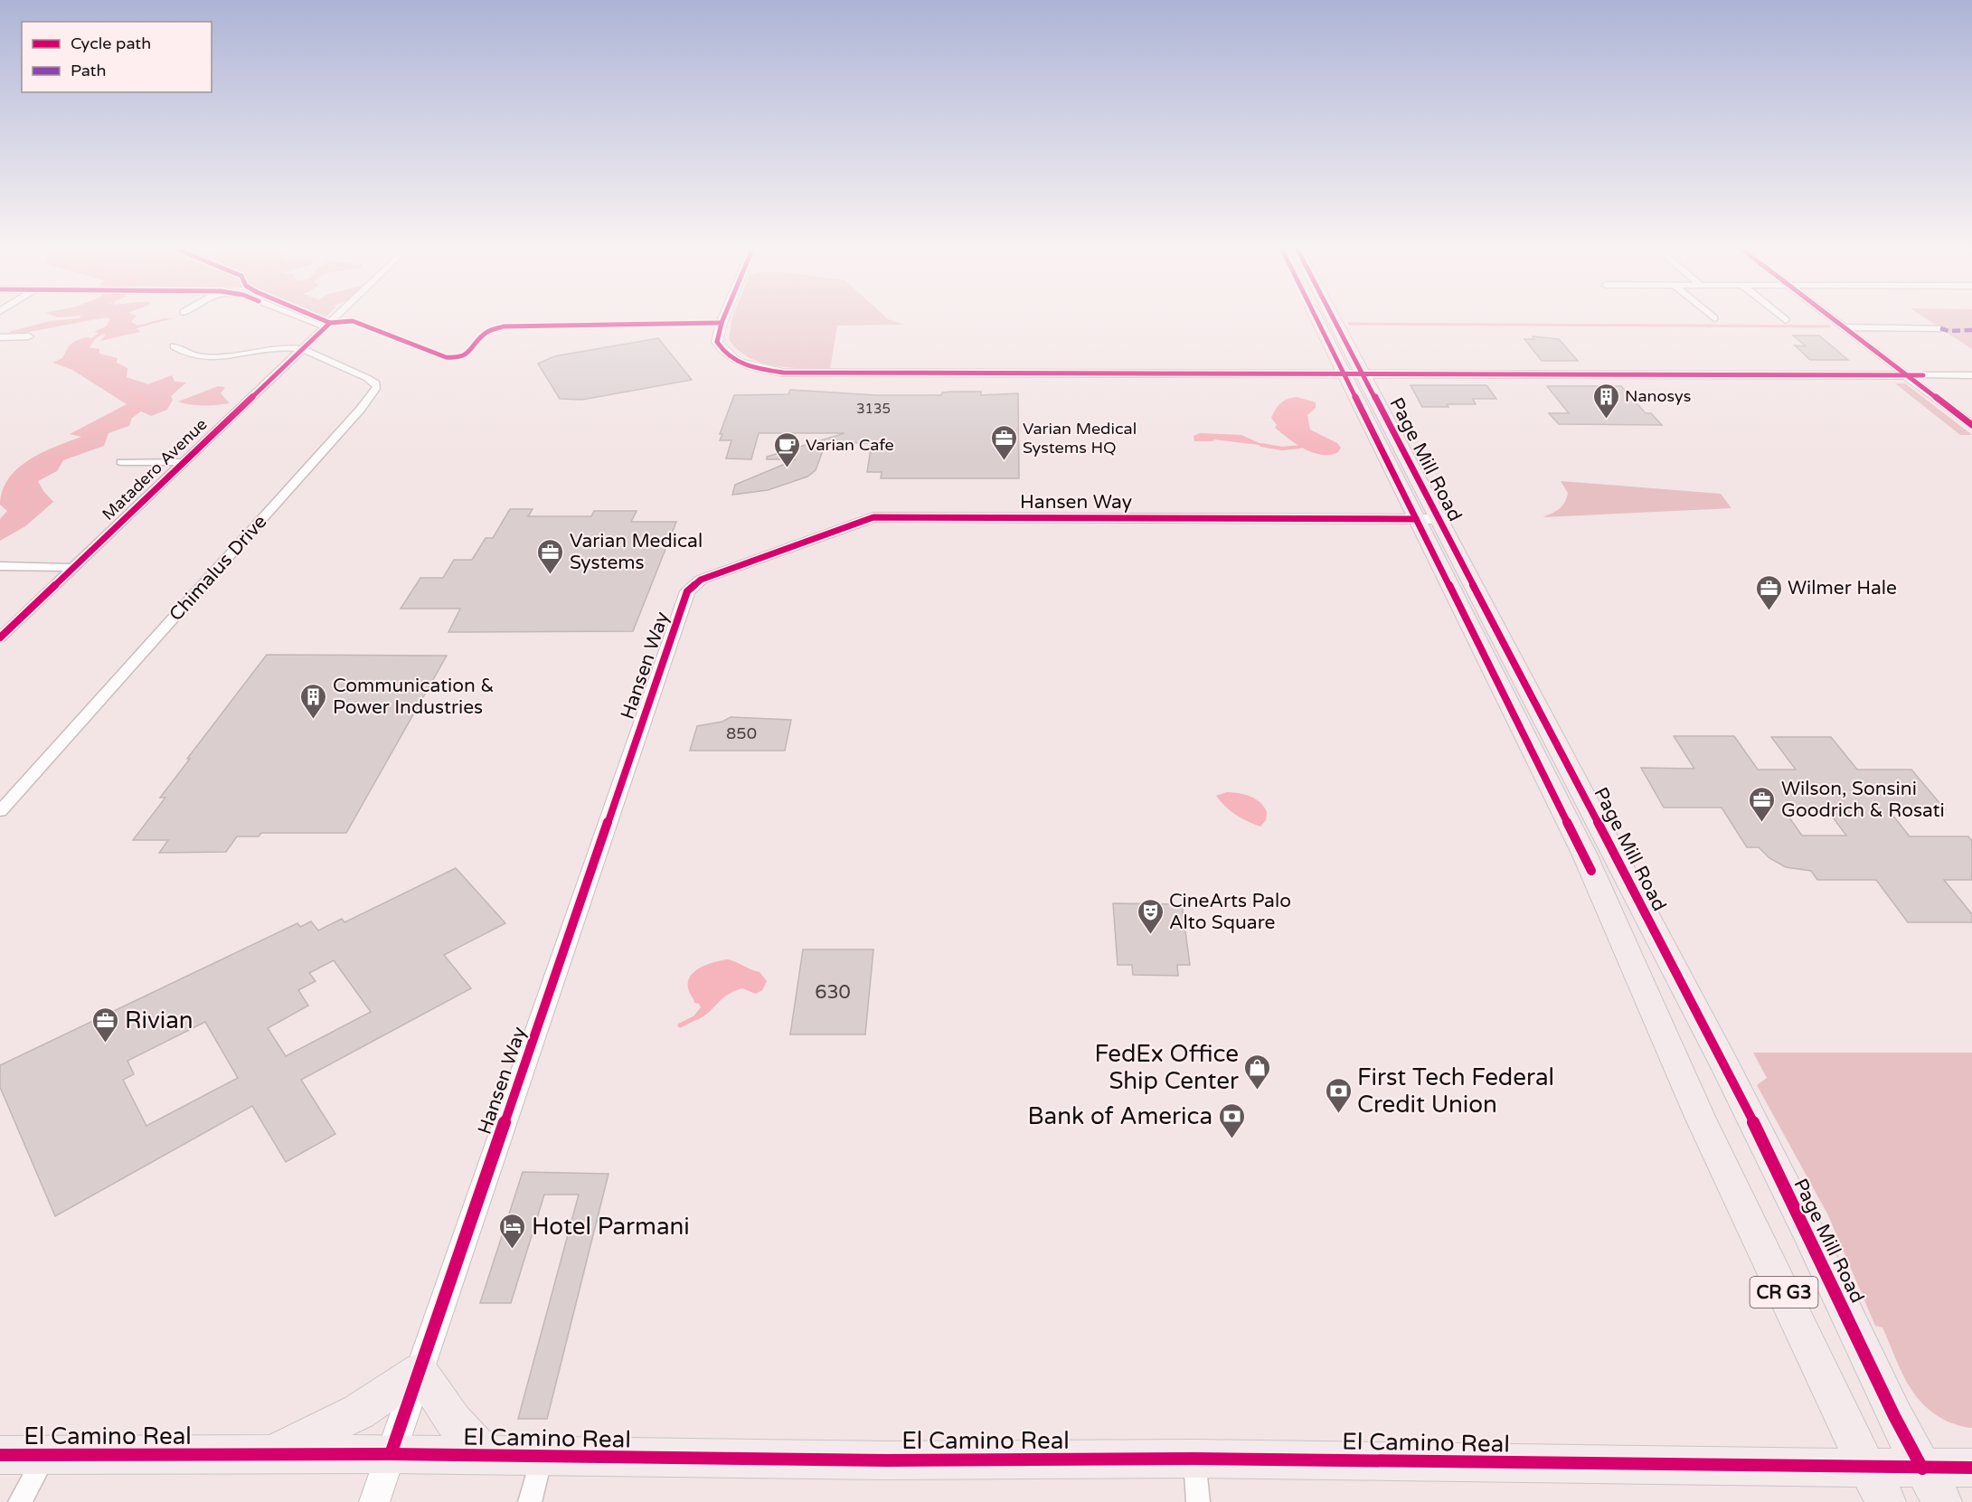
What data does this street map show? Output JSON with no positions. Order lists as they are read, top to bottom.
{
  "streets": {
    "main road": ["Page Mill Road", "CR G3", "El Camino Real"],
    "street": ["Matadero Avenue", "Hansen Way", "Chimalus Drive"]
  },
  "crossings": [
    ["Page Mill Road", "Hansen Way"],
    ["Page Mill Road", "El Camino Real"],
    ["Matadero Avenue", "Chimalus Drive"],
    ["Hansen Way", "El Camino Real"]
  ],
  "places": {
    "building": ["Nanosys", "Communication & Power Industries"],
    "office": [
      "Varian Medical Systems HQ",
      "Varian Medical Systems",
      "Wilmer Hale",
      "Wilson, Sonsini Goodrich & Rosati",
      "Rivian"
    ],
    "cafe": ["Varian Cafe"],
    "theatre": ["CineArts Palo Alto Square"],
    "shop": ["FedEx Office Ship Center"],
    "bank": ["First Tech Federal Credit Union", "Bank of America"],
    "hotel": ["Hotel Parmani"]
  },
  "house_numbers": ["3135", "850", "630"],
  "legend": ["Cycle path", "Path"]
}
